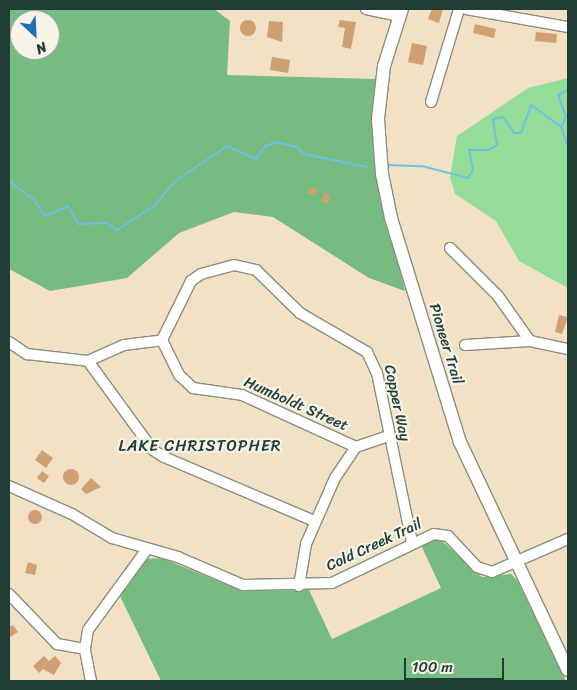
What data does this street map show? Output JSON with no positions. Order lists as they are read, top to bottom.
{
  "streets": {
    "main road": ["Pioneer Trail"],
    "street": ["Copper Way", "Humboldt Street", "Cold Creek Trail"]
  },
  "crossings": [
    ["Pioneer Trail", "Cold Creek Trail"],
    ["Copper Way", "Humboldt Street"],
    ["Copper Way", "Cold Creek Trail"]
  ],
  "districts": ["LAKE CHRISTOPHER"],
  "scale_bar": "100 m",
  "north": "bottom right"
}
